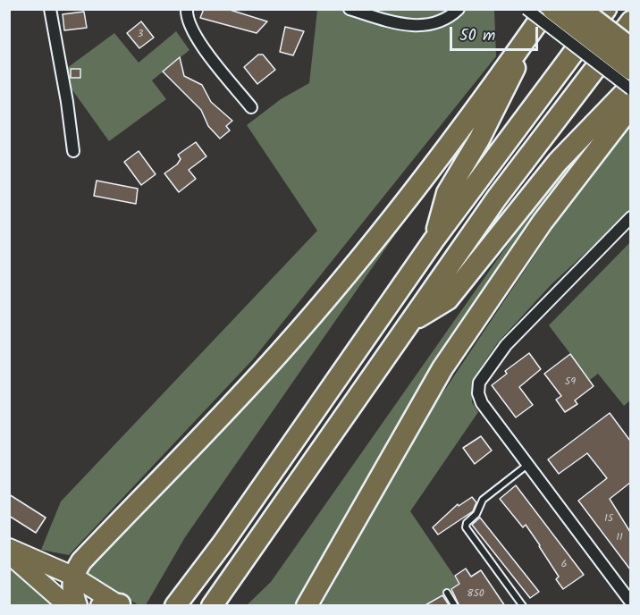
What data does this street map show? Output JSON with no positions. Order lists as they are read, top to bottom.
{
  "house_numbers": [
    "3",
    "59",
    "15",
    "11",
    "6",
    "850"
  ],
  "scale_bar": "50 m"
}
